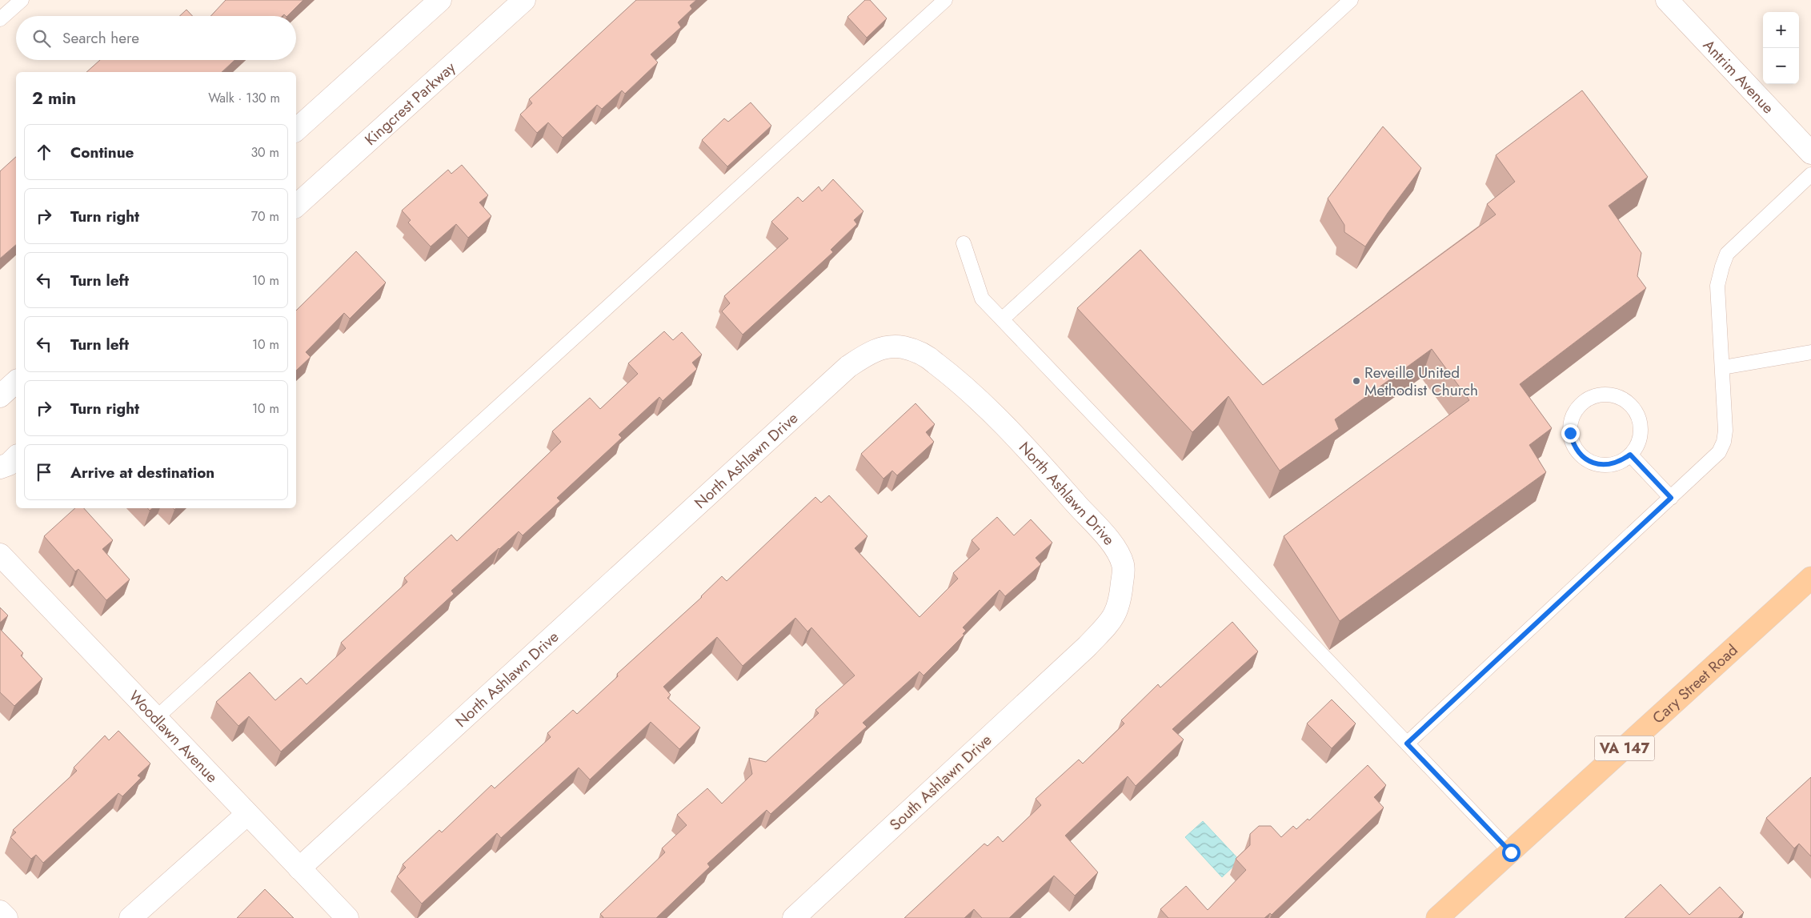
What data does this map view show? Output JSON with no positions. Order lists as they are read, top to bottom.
{
  "streets": {
    "main road": ["Cary Street Road", "VA 147"],
    "street": [
      "Antrim Avenue",
      "Kingcrest Parkway",
      "North Ashlawn Drive",
      "Woodlawn Avenue",
      "South Ashlawn Drive"
    ]
  },
  "crossings": [
    ["North Ashlawn Drive", "Woodlawn Avenue"],
    ["North Ashlawn Drive", "South Ashlawn Drive"]
  ],
  "places": ["Reveille United Methodist Church"],
  "page": {
    "map_buttons": ["+", "−"],
    "search": "Search here",
    "heading": ["2 min", "Walk · 130 m"],
    "list": [
      ["Continue", "30 m"],
      ["Turn right", "70 m"],
      ["Turn left", "10 m"],
      ["Turn left", "10 m"],
      ["Turn right", "10 m"],
      "Arrive at destination"
    ]
  }
}
